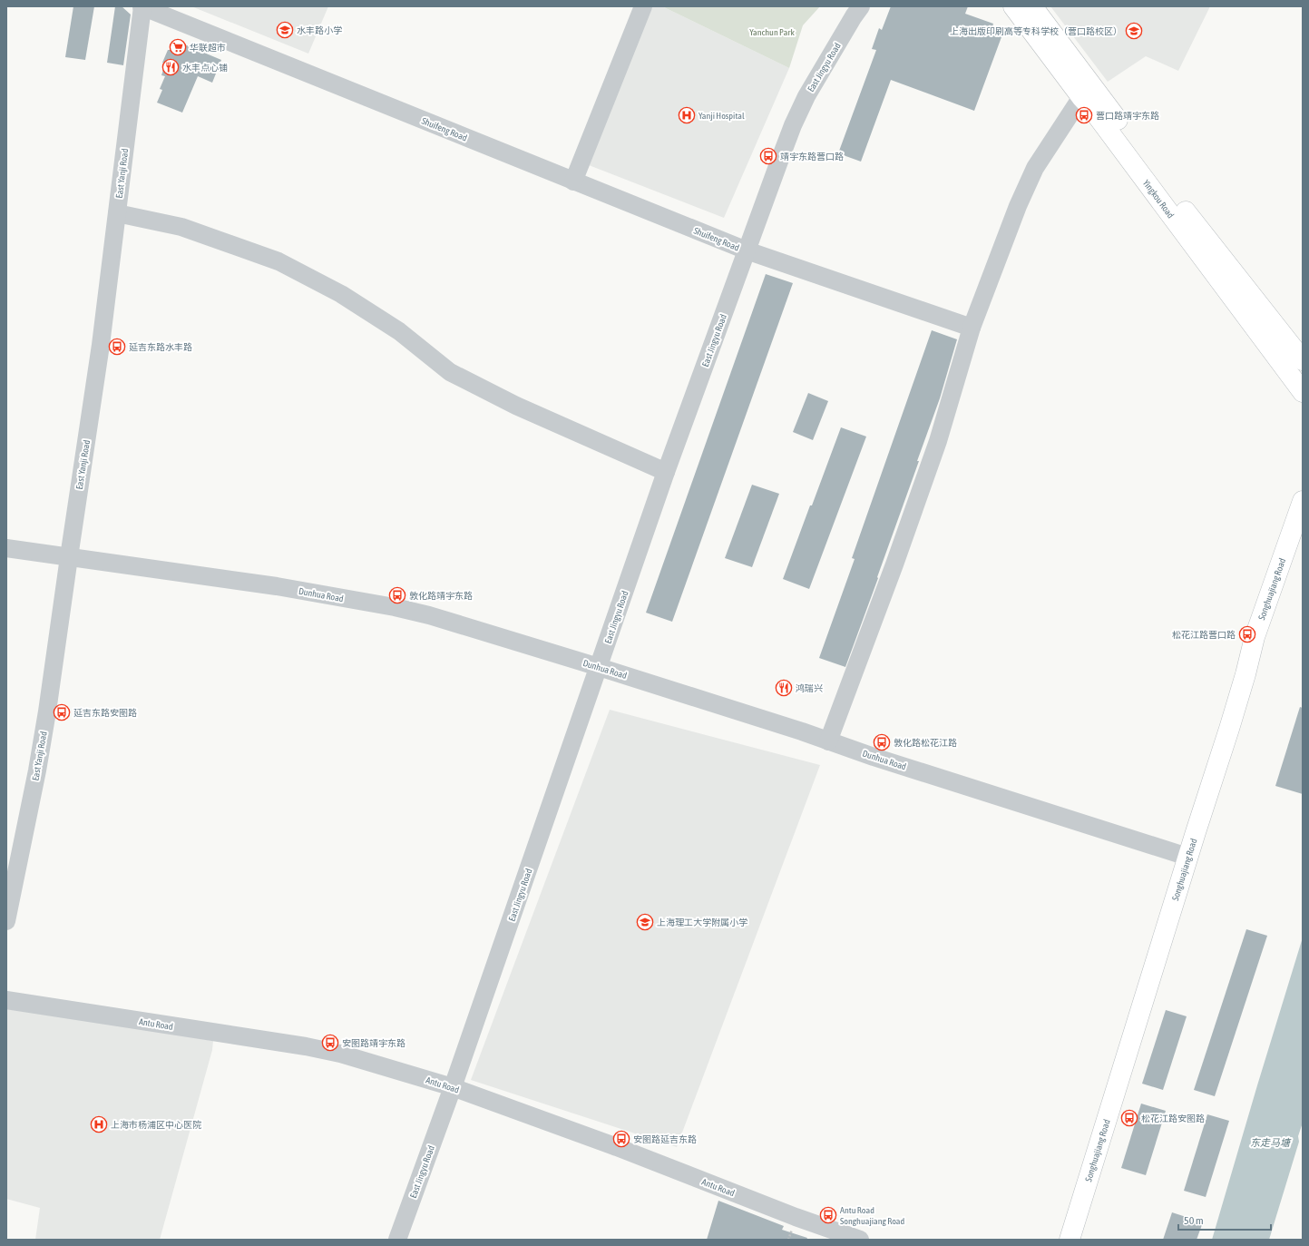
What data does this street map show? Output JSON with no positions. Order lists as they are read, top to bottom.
{
  "streets": {
    "main road": ["Yingkou Road", "Songhuajiang Road"],
    "street": [
      "East Jingyu Road",
      "Shuifeng Road",
      "East Yanji Road",
      "Dunhua Road",
      "Antu Road"
    ]
  },
  "crossings": [
    ["East Jingyu Road", "Shuifeng Road"],
    ["East Jingyu Road", "Dunhua Road"],
    ["East Jingyu Road", "Antu Road"],
    ["Shuifeng Road", "East Yanji Road"],
    ["East Yanji Road", "Dunhua Road"],
    ["Songhuajiang Road", "Dunhua Road"]
  ],
  "water": ["东走马塘"],
  "parks": ["Yanchun Park"],
  "places": {
    "school or university": ["水丰路小学", "上海出版印刷高等专科学校（营口路校区）", "上海理工大学附属小学"],
    "supermarket": ["华联超市"],
    "restaurant": ["水丰点心铺", "鸿瑞兴"],
    "hospital": ["Yanji Hospital", "上海市杨浦区中心医院"],
    "bus stop": [
      "营口路靖宇东路",
      "靖宇东路营口路",
      "延吉东路水丰路",
      "敦化路靖宇东路",
      "松花江路营口路",
      "延吉东路安图路",
      "敦化路松花江路",
      "安图路靖宇东路",
      "松花江路安图路",
      "安图路延吉东路",
      "Antu Road Songhuajiang Road"
    ]
  },
  "scale_bar": "50 m"
}
